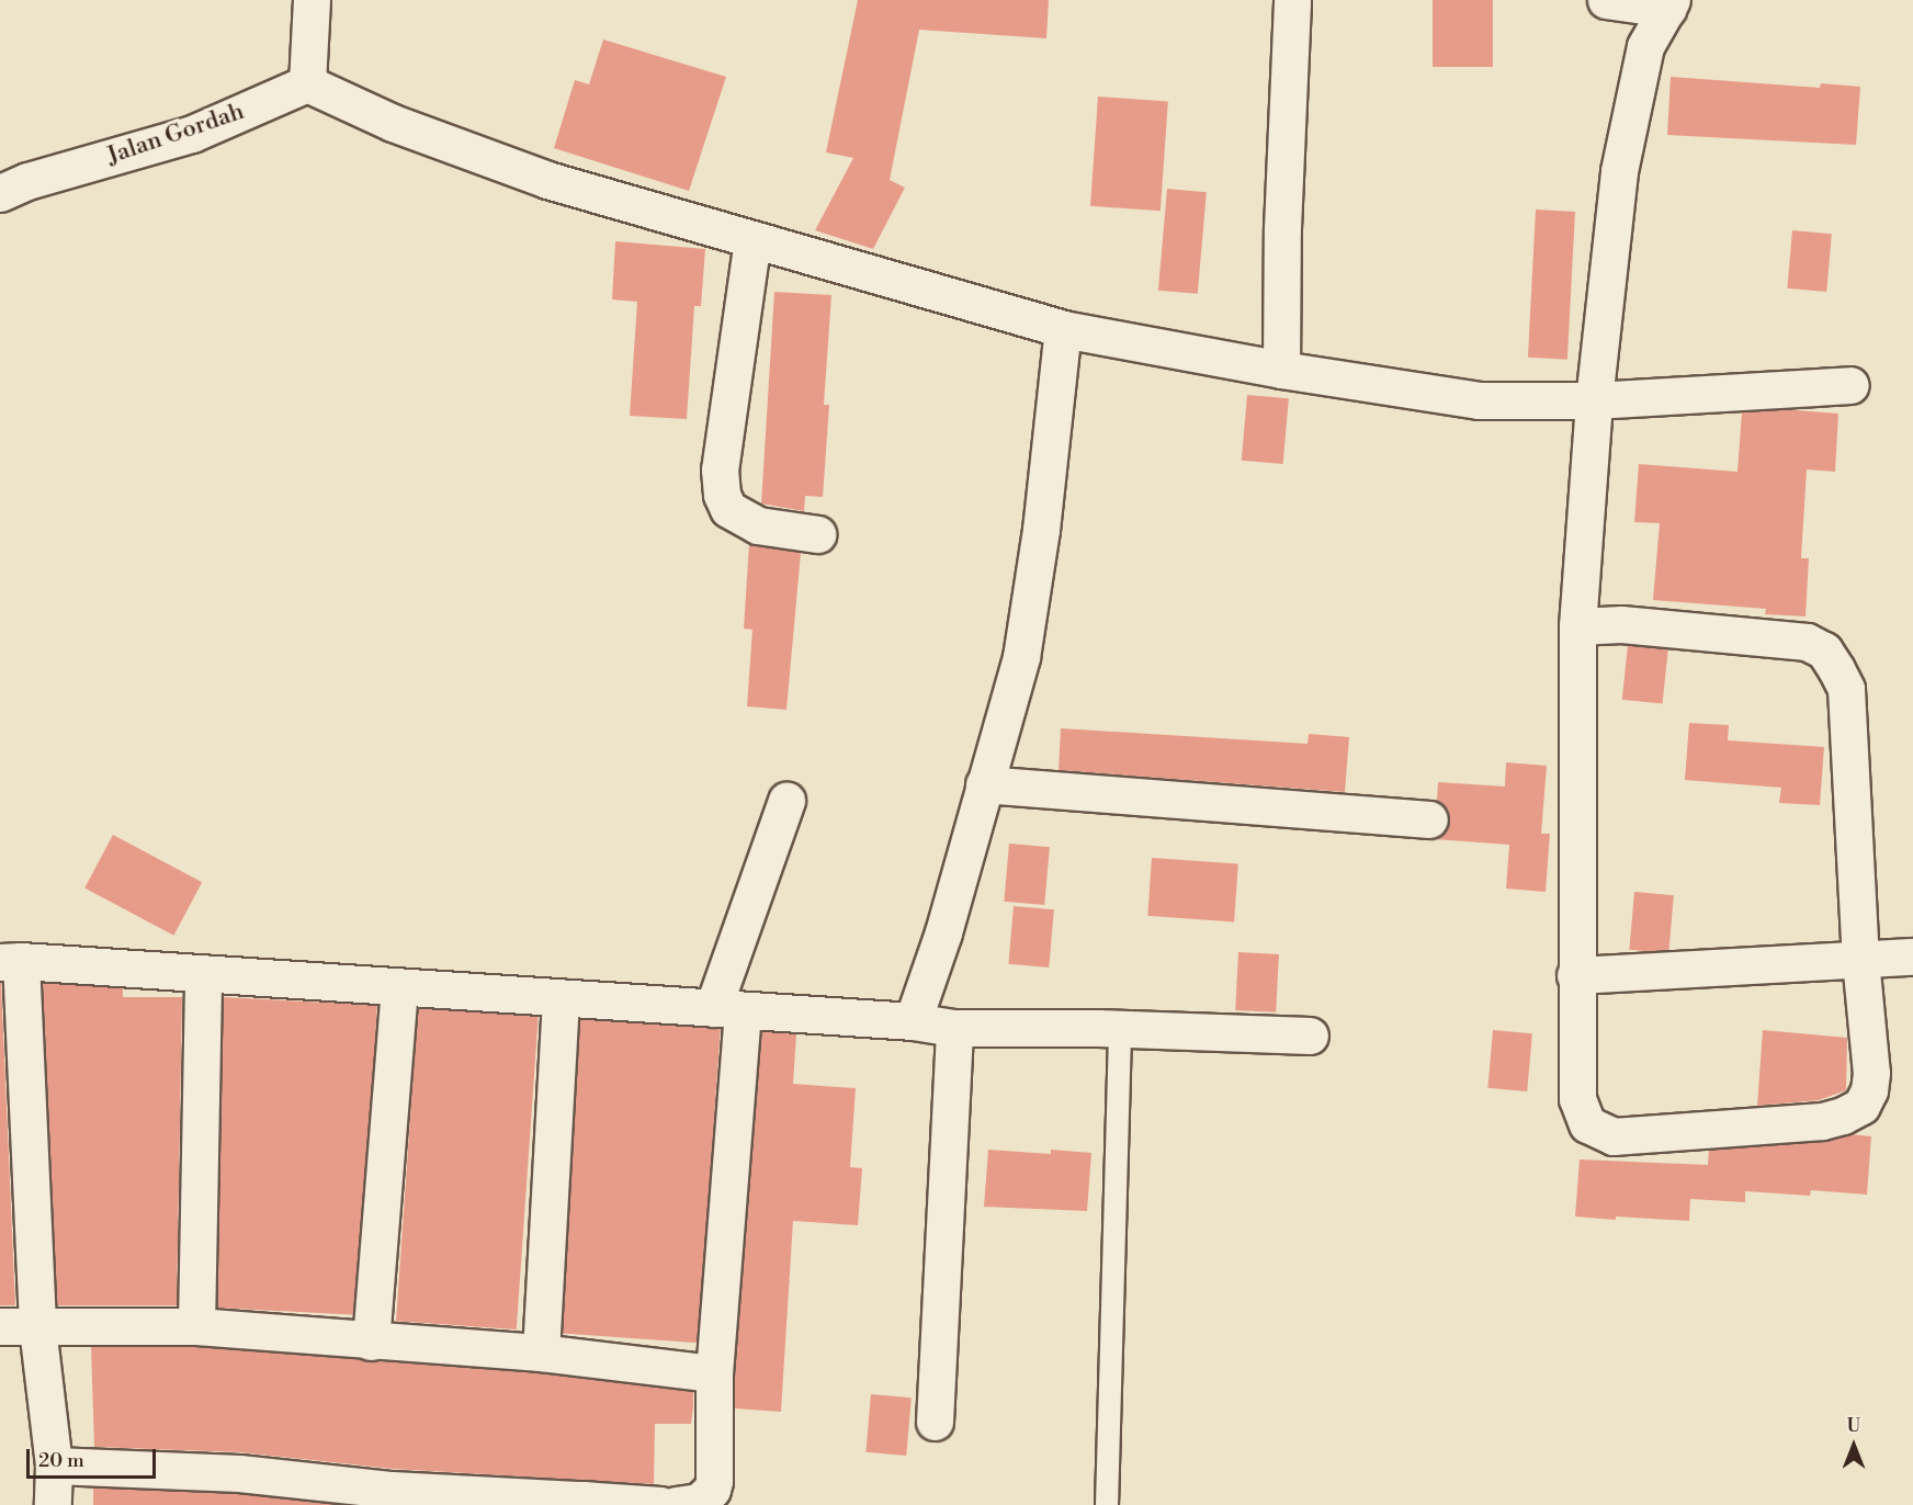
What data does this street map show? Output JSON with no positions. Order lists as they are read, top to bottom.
{
  "streets": {
    "street": ["Jalan Gordah"]
  },
  "scale_bar": "20 m",
  "north": "top"
}
